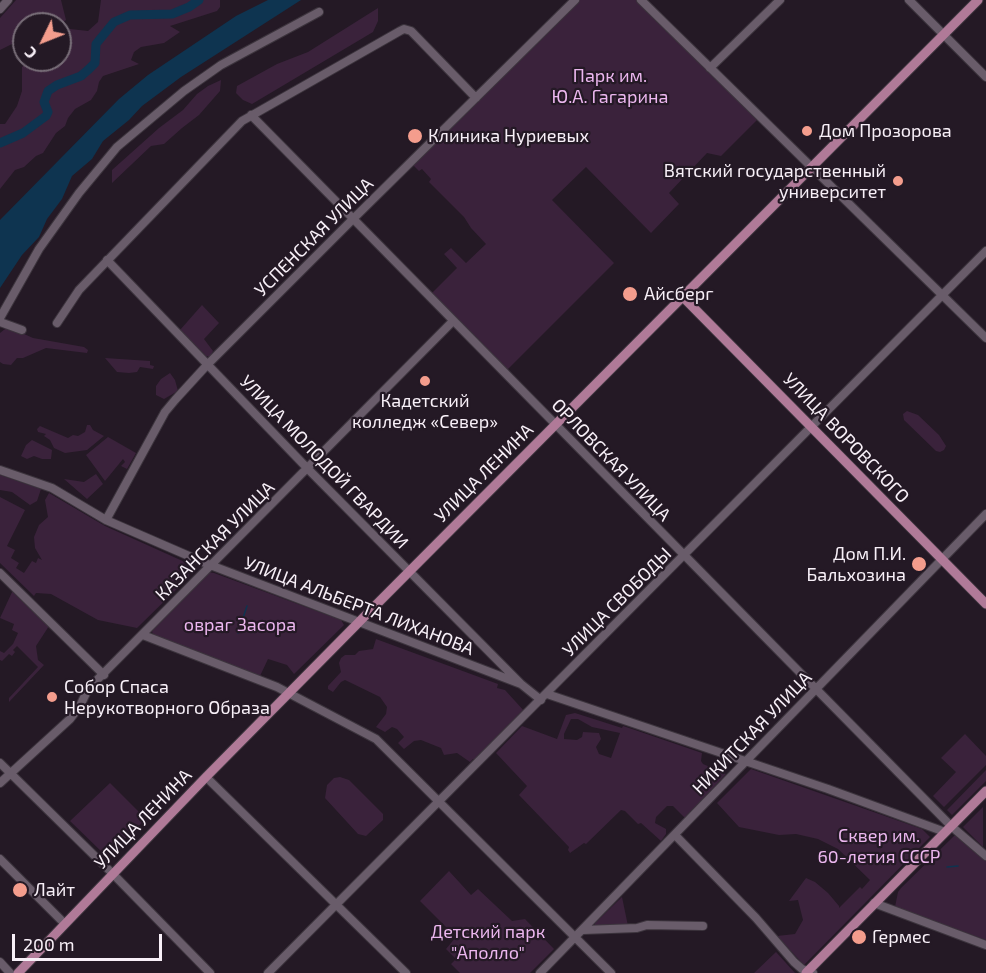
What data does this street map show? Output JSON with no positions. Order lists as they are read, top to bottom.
{
  "streets": {
    "main road": ["УЛИЦА ВОРОВСКОГО", "УЛИЦА ЛЕНИНА"],
    "street": [
      "УСПЕНСКАЯ УЛИЦА",
      "ОРЛОВСКАЯ УЛИЦА",
      "УЛИЦА МОЛОДОЙ ГВАРДИИ",
      "КАЗАНСКАЯ УЛИЦА",
      "УЛИЦА СВОБОДЫ",
      "УЛИЦА АЛЬБЕРТА ЛИХАНОВА",
      "НИКИТСКАЯ УЛИЦА"
    ]
  },
  "crossings": [
    ["УСПЕНСКАЯ УЛИЦА", "ОРЛОВСКАЯ УЛИЦА"],
    ["УСПЕНСКАЯ УЛИЦА", "УЛИЦА МОЛОДОЙ ГВАРДИИ"],
    ["УСПЕНСКАЯ УЛИЦА", "УЛИЦА АЛЬБЕРТА ЛИХАНОВА"],
    ["УЛИЦА ВОРОВСКОГО", "УЛИЦА ЛЕНИНА"],
    ["УЛИЦА ВОРОВСКОГО", "УЛИЦА СВОБОДЫ"],
    ["УЛИЦА ВОРОВСКОГО", "НИКИТСКАЯ УЛИЦА"],
    ["ОРЛОВСКАЯ УЛИЦА", "УЛИЦА ЛЕНИНА"],
    ["ОРЛОВСКАЯ УЛИЦА", "КАЗАНСКАЯ УЛИЦА"],
    ["ОРЛОВСКАЯ УЛИЦА", "УЛИЦА СВОБОДЫ"],
    ["ОРЛОВСКАЯ УЛИЦА", "УЛИЦА АЛЬБЕРТА ЛИХАНОВА"],
    ["ОРЛОВСКАЯ УЛИЦА", "НИКИТСКАЯ УЛИЦА"],
    ["УЛИЦА МОЛОДОЙ ГВАРДИИ", "УЛИЦА ЛЕНИНА"],
    ["УЛИЦА МОЛОДОЙ ГВАРДИИ", "КАЗАНСКАЯ УЛИЦА"],
    ["УЛИЦА МОЛОДОЙ ГВАРДИИ", "УЛИЦА АЛЬБЕРТА ЛИХАНОВА"],
    ["УЛИЦА ЛЕНИНА", "УЛИЦА АЛЬБЕРТА ЛИХАНОВА"],
    ["КАЗАНСКАЯ УЛИЦА", "УЛИЦА АЛЬБЕРТА ЛИХАНОВА"],
    ["УЛИЦА СВОБОДЫ", "УЛИЦА АЛЬБЕРТА ЛИХАНОВА"],
    ["УЛИЦА АЛЬБЕРТА ЛИХАНОВА", "НИКИТСКАЯ УЛИЦА"]
  ],
  "parks": [
    "Парк им. Ю.А. Гагарина",
    "овраг Засора",
    "Сквер им. 60-летия СССР",
    "Детский парк \"Аполло\""
  ],
  "places": [
    "Дом Прозорова",
    "Клиника Нуриевых",
    "Вятский государственный университет",
    "Айсберг",
    "Кадетский колледж «Север»",
    "Дом П.И. Бальхозина",
    "Собор Спаса Нерукотворного Образа",
    "Лайт",
    "Гермес"
  ],
  "scale_bar": "200 m",
  "north": "bottom left"
}
